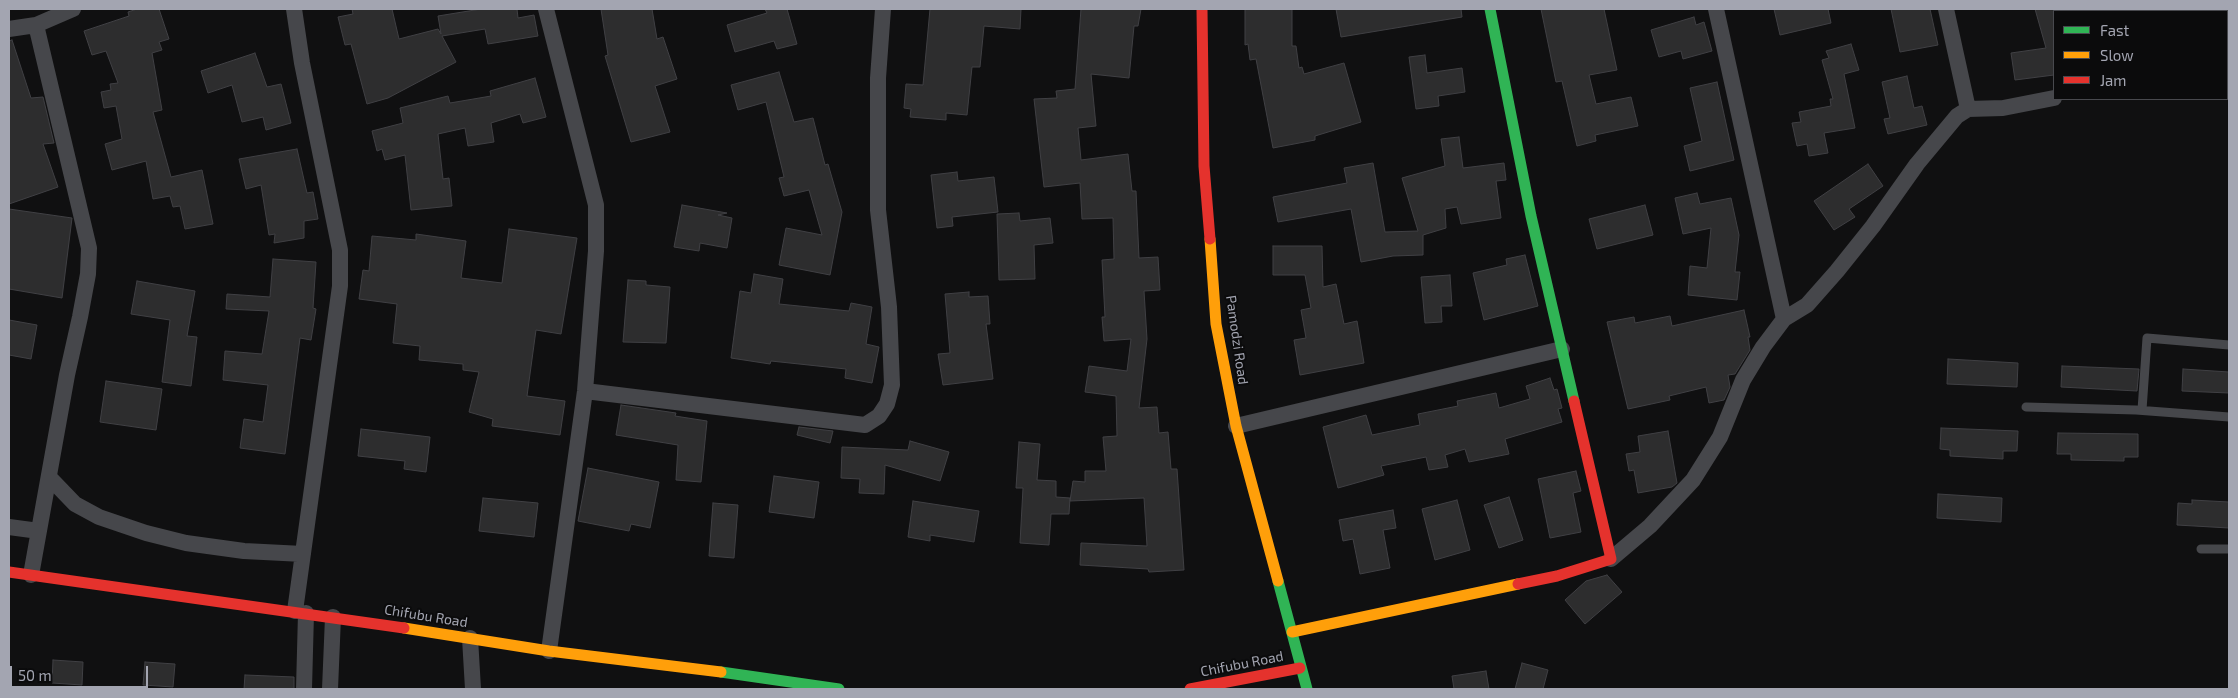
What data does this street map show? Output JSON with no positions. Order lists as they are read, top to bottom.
{
  "streets": {
    "street": ["Pamodzi Road", "Chifubu Road"]
  },
  "crossings": [
    ["Pamodzi Road", "Chifubu Road"]
  ],
  "legend": ["Fast", "Slow", "Jam"],
  "scale_bar": "50 m"
}
